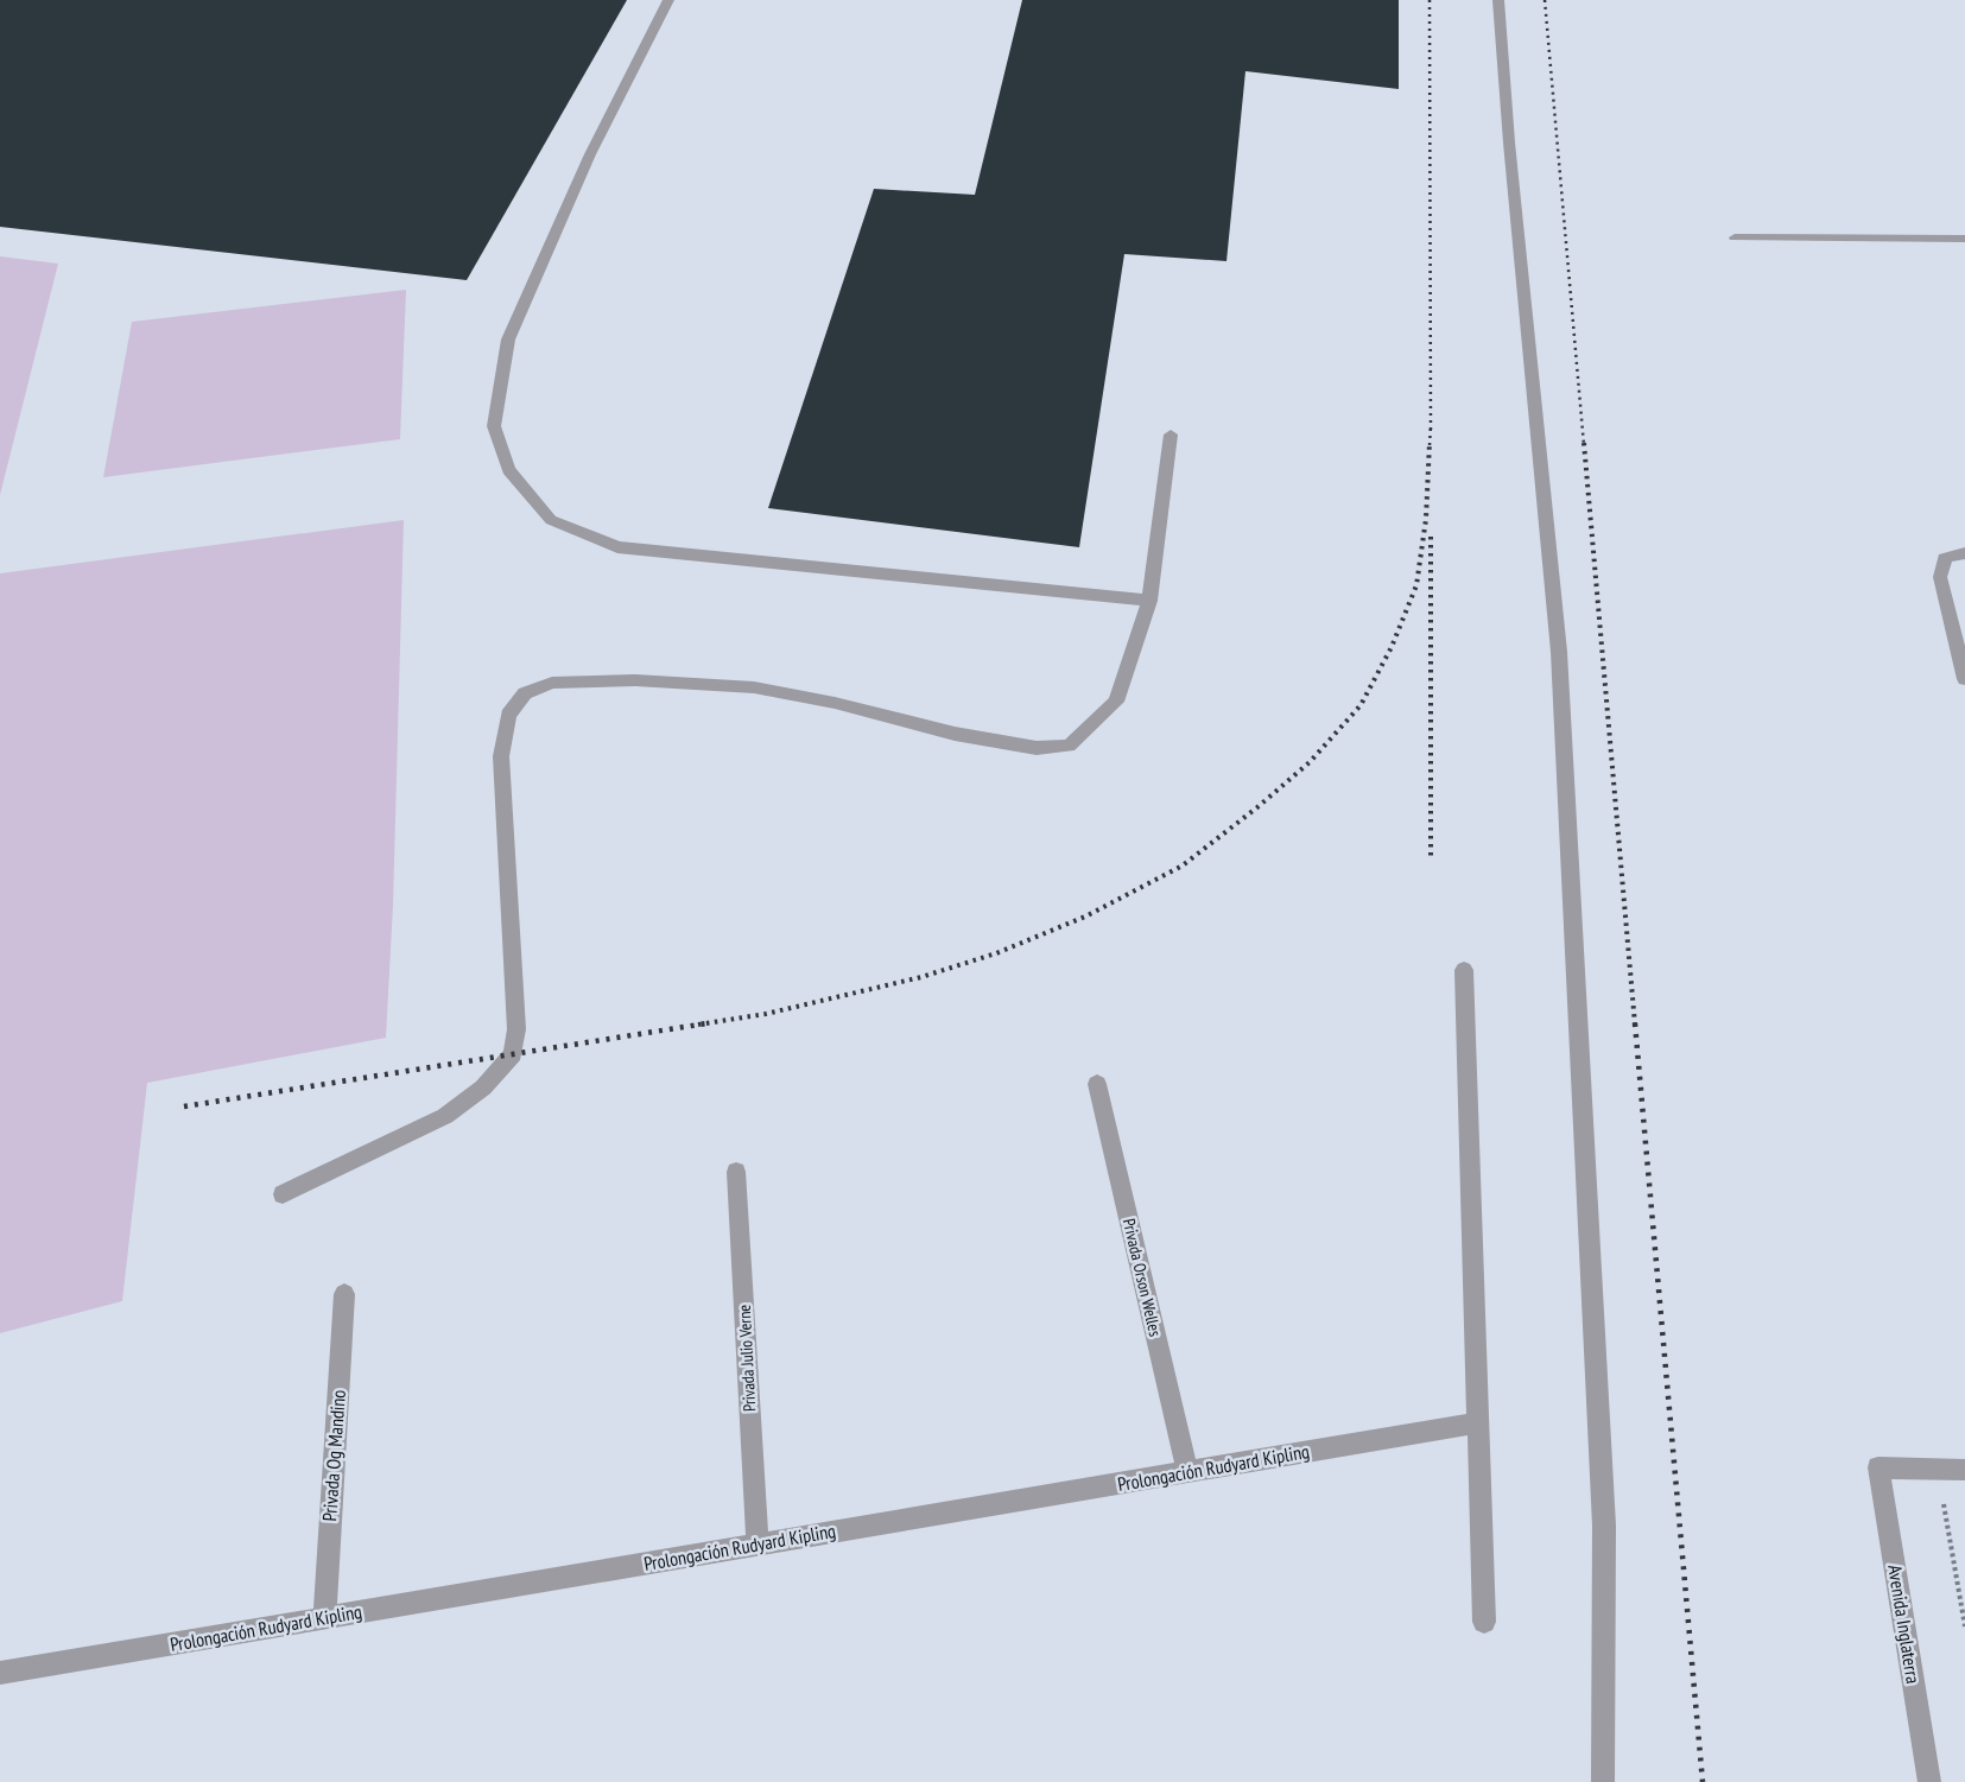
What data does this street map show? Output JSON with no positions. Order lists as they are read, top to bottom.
{
  "streets": {
    "street": [
      "Privada Orson Welles",
      "Privada Julio Verne",
      "Privada Og Mandino",
      "Prolongación Rudyard Kipling",
      "Avenida Inglaterra"
    ]
  },
  "crossings": [
    ["Privada Orson Welles", "Prolongación Rudyard Kipling"],
    ["Privada Julio Verne", "Prolongación Rudyard Kipling"],
    ["Privada Og Mandino", "Prolongación Rudyard Kipling"]
  ]
}
